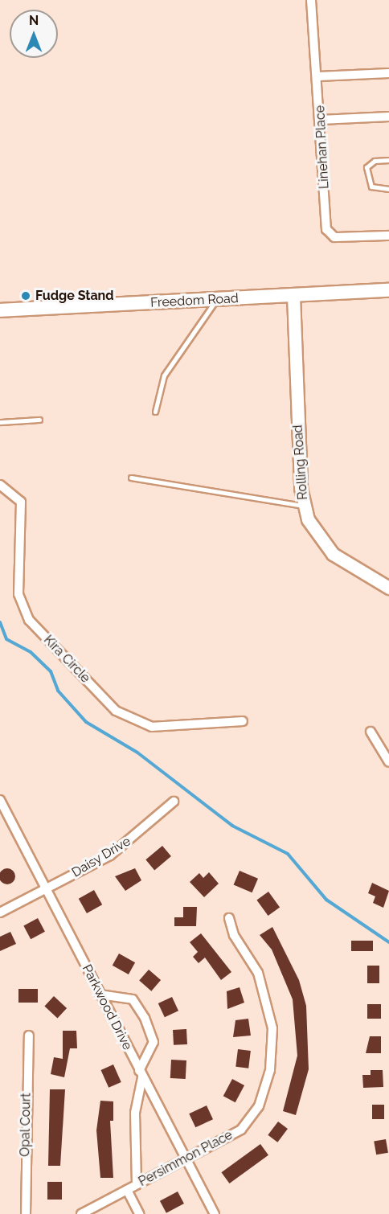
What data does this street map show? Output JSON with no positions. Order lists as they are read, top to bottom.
{
  "streets": {
    "main road": ["Freedom Road"],
    "street": [
      "Linehan Place",
      "Rolling Road",
      "Kira Circle",
      "Daisy Drive",
      "Parkwood Drive",
      "Opal Court",
      "Persimmon Place"
    ]
  },
  "crossings": [
    ["Freedom Road", "Rolling Road"],
    ["Daisy Drive", "Parkwood Drive"],
    ["Parkwood Drive", "Persimmon Place"]
  ],
  "places": ["Fudge Stand"],
  "north": "top"
}
